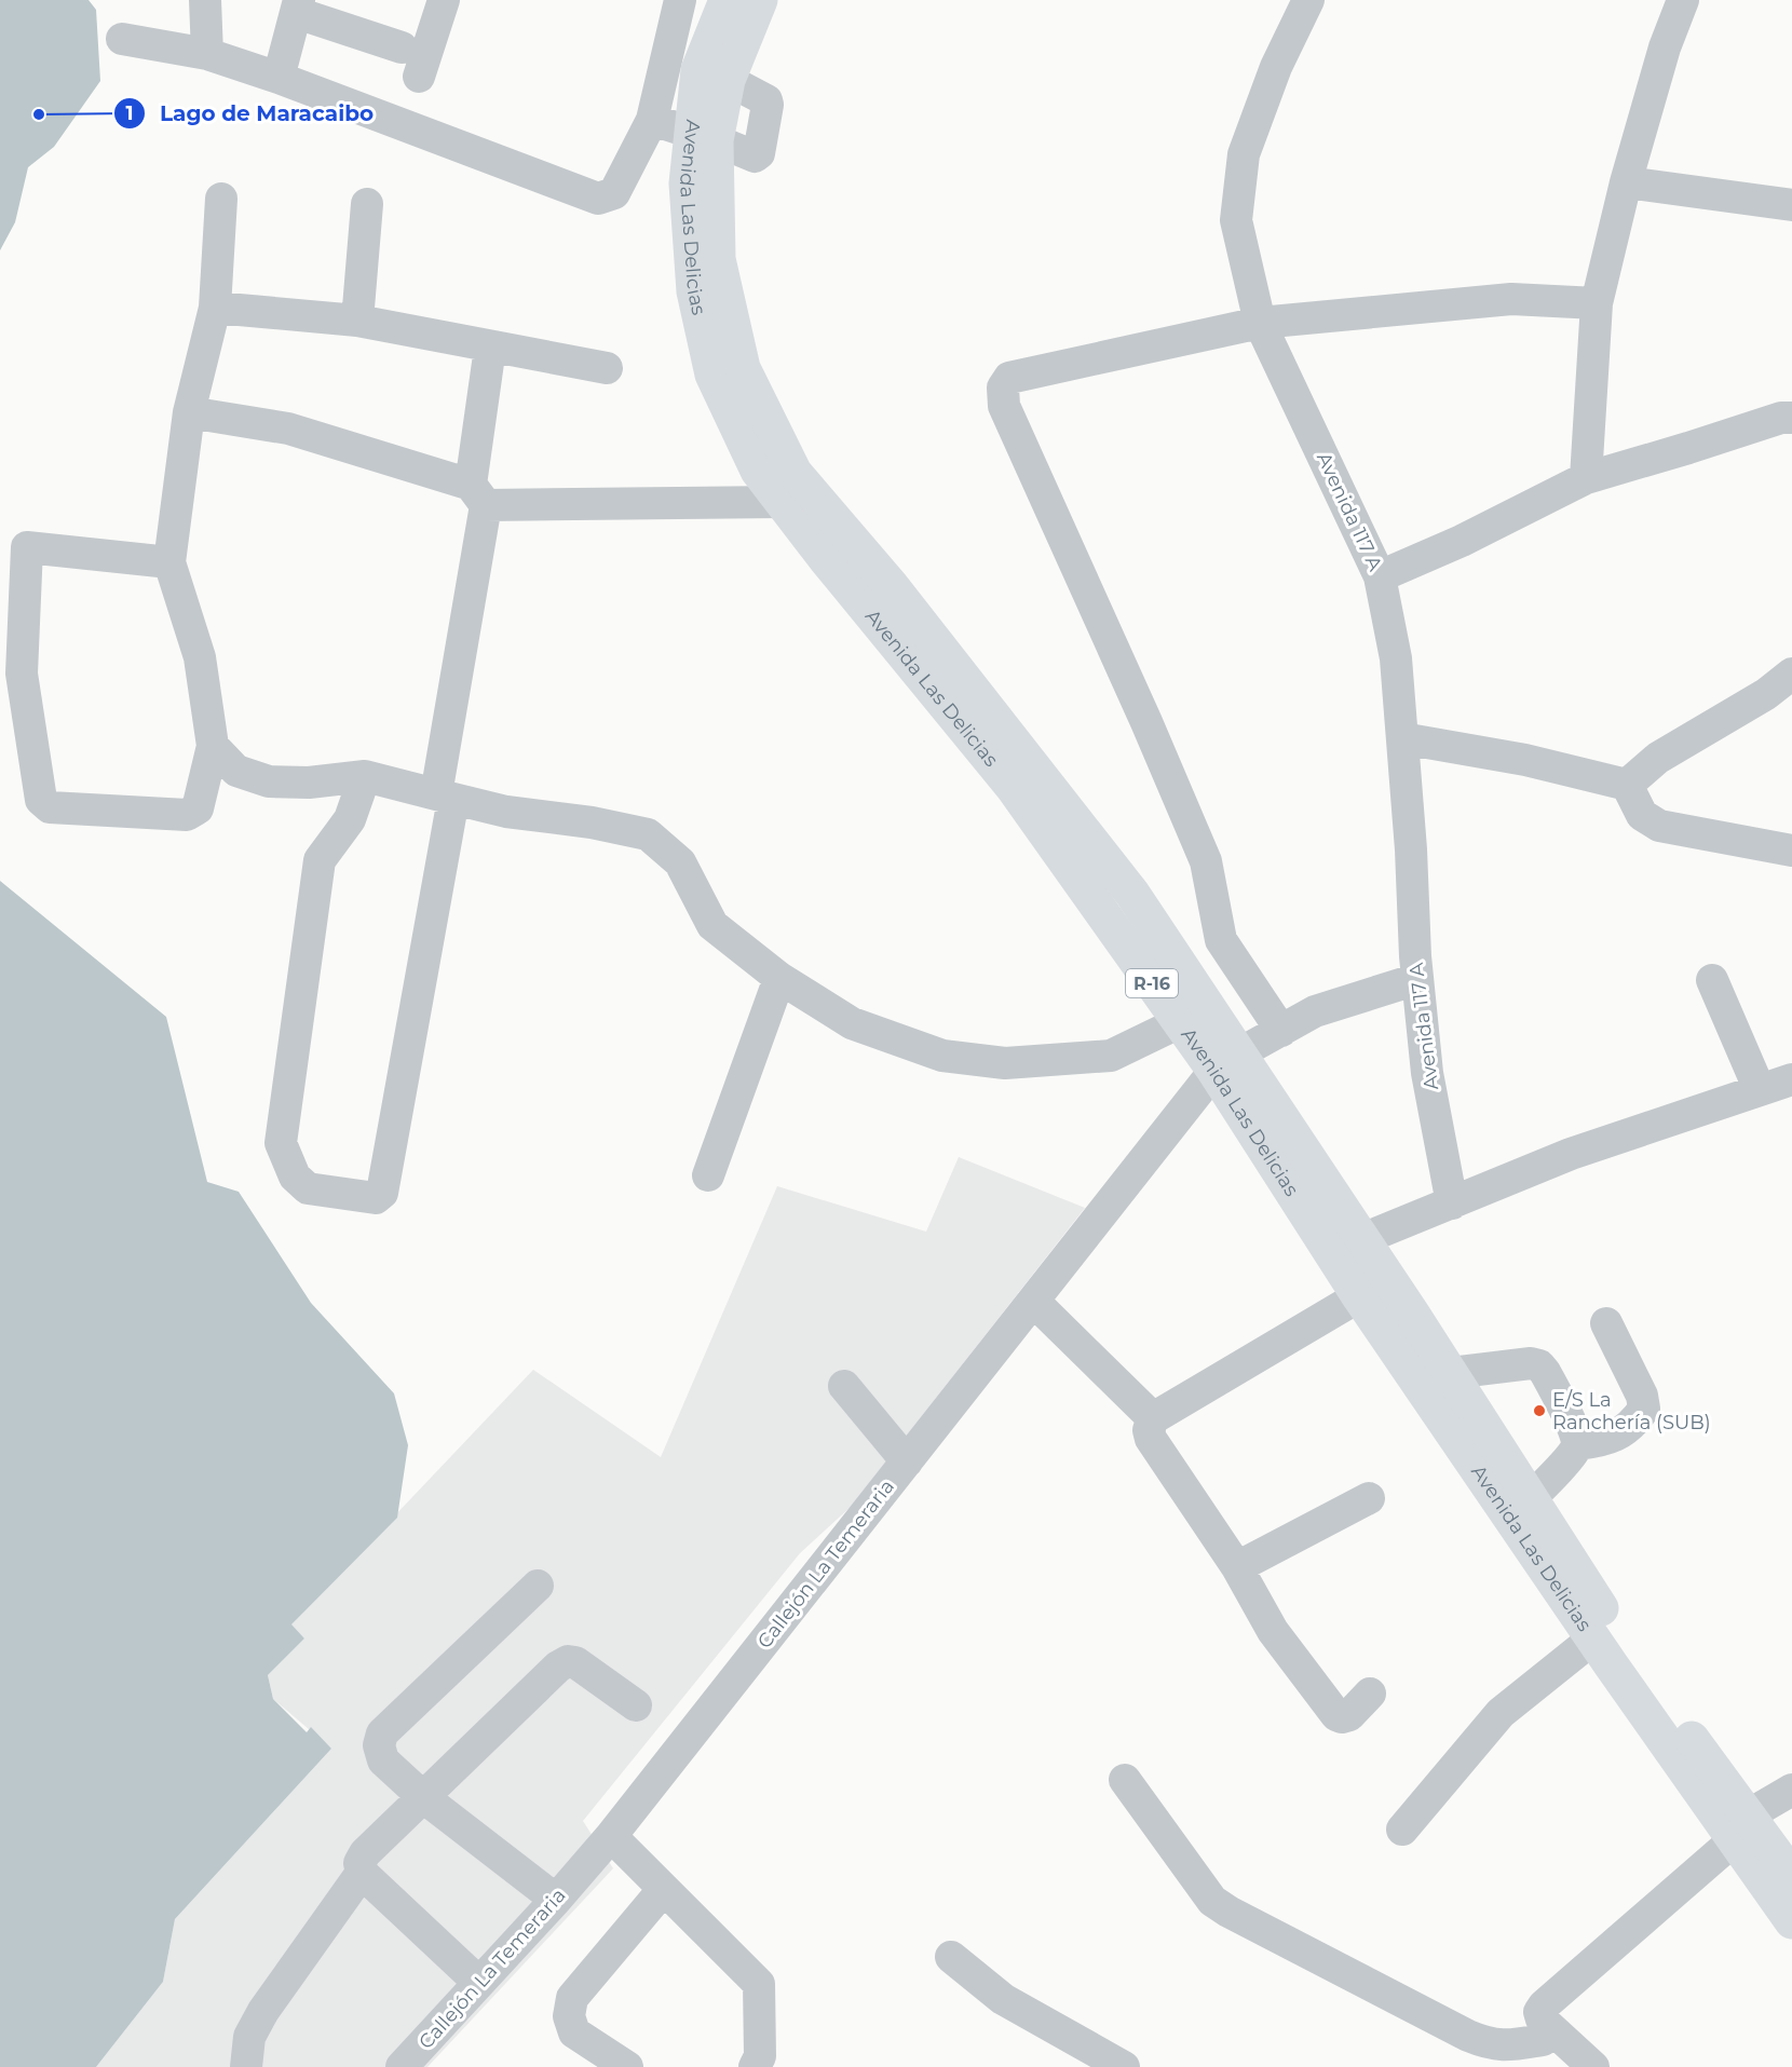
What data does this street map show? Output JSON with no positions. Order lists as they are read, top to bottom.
{
  "streets": {
    "main road": ["Avenida Las Delicias", "R-16"],
    "street": ["Avenida 117 A", "Callejón La Temeraria"]
  },
  "crossings": [
    ["Avenida Las Delicias", "Callejón La Temeraria"]
  ],
  "places": ["Lago de Maracaibo", "E/S La Ranchería (SUB)"]
}
